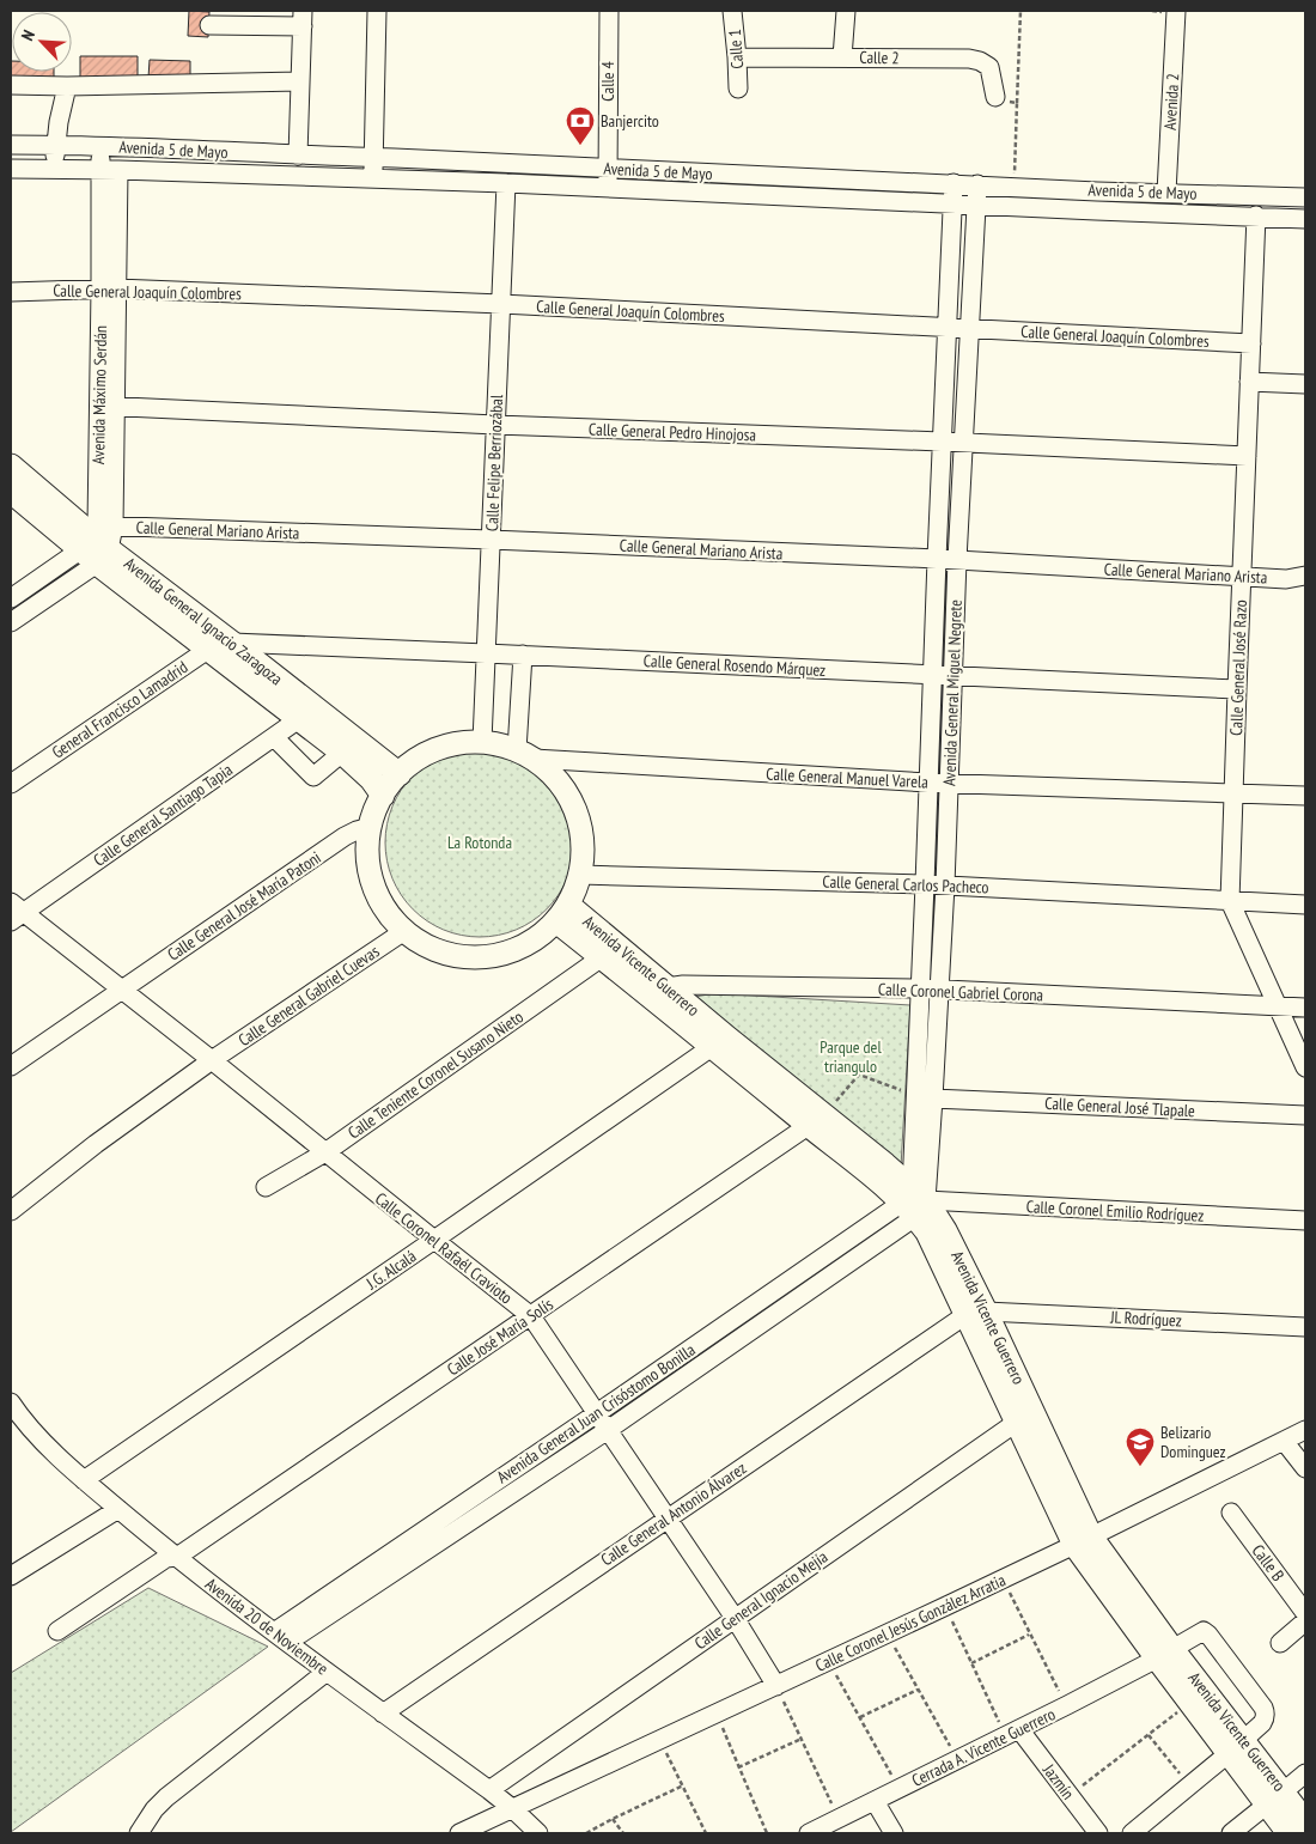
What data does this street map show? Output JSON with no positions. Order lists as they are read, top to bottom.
{
  "streets": {
    "main road": ["Avenida General Ignacio Zaragoza", "Avenida Vicente Guerrero"],
    "street": [
      "Calle 1",
      "Calle 2",
      "Calle 4",
      "Avenida 2",
      "Avenida 5 de Mayo",
      "Calle General Joaquín Colombres",
      "Avenida Máximo Serdán",
      "Calle General Pedro Hinojosa",
      "Calle Felipe Berriozábal",
      "Calle General Mariano Arista",
      "Calle General Rosendo Márquez",
      "Calle General José Razo",
      "Avenida General Miguel Negrete",
      "General Francisco Lamadrid",
      "Calle General Manuel Varela",
      "Calle General Santiago Tapia",
      "Calle General Carlos Pacheco",
      "Calle General José María Patoni",
      "Calle Coronel Gabriel Corona",
      "Calle General Gabriel Cuevas",
      "Calle Teniente Coronel Susano Nieto",
      "Calle General José Tlapale",
      "Calle Coronel Emilio Rodríguez",
      "Calle Coronel Rafaél Cravioto",
      "J.G. Alcalá",
      "JL Rodríguez",
      "Calle José María Solís",
      "Avenida General Juan Crisóstomo Bonilla",
      "Calle General Antonio Álvarez",
      "Calle B",
      "Calle General Ignacio Mejía",
      "Calle Coronel Jesús González Arratia",
      "Avenida 20 de Noviembre",
      "Cerrada A. Vicente Guerrero",
      "Jazmín"
    ]
  },
  "crossings": [
    ["Calle 1", "Calle 2"],
    ["Calle 4", "Avenida 5 de Mayo"],
    ["Avenida 2", "Avenida 5 de Mayo"],
    ["Avenida 5 de Mayo", "Avenida Máximo Serdán"],
    ["Avenida 5 de Mayo", "Calle Felipe Berriozábal"],
    ["Avenida 5 de Mayo", "Calle General José Razo"],
    ["Avenida 5 de Mayo", "Avenida General Miguel Negrete"],
    ["Calle General Joaquín Colombres", "Avenida Máximo Serdán"],
    ["Calle General Joaquín Colombres", "Calle Felipe Berriozábal"],
    ["Calle General Joaquín Colombres", "Calle General José Razo"],
    ["Calle General Joaquín Colombres", "Avenida General Miguel Negrete"],
    ["Avenida Máximo Serdán", "Calle General Pedro Hinojosa"],
    ["Avenida Máximo Serdán", "Calle General Mariano Arista"],
    ["Avenida Máximo Serdán", "Avenida General Ignacio Zaragoza"],
    ["Calle General Pedro Hinojosa", "Calle Felipe Berriozábal"],
    ["Calle General Pedro Hinojosa", "Calle General José Razo"],
    ["Calle General Pedro Hinojosa", "Avenida General Miguel Negrete"],
    ["Calle Felipe Berriozábal", "Calle General Mariano Arista"],
    ["Calle Felipe Berriozábal", "Calle General Rosendo Márquez"],
    ["Calle General Mariano Arista", "Avenida General Ignacio Zaragoza"],
    ["Calle General Mariano Arista", "Calle General José Razo"],
    ["Calle General Mariano Arista", "Avenida General Miguel Negrete"],
    ["Avenida General Ignacio Zaragoza", "Calle General Rosendo Márquez"],
    ["Avenida General Ignacio Zaragoza", "General Francisco Lamadrid"],
    ["Avenida General Ignacio Zaragoza", "Calle General Santiago Tapia"],
    ["Calle General Rosendo Márquez", "Calle General José Razo"],
    ["Calle General Rosendo Márquez", "Avenida General Miguel Negrete"],
    ["Calle General Rosendo Márquez", "General Francisco Lamadrid"],
    ["Calle General José Razo", "Calle General Manuel Varela"],
    ["Calle General José Razo", "Calle General Carlos Pacheco"],
    ["Calle General José Razo", "Calle Coronel Gabriel Corona"],
    ["Avenida General Miguel Negrete", "Calle General Manuel Varela"],
    ["Avenida General Miguel Negrete", "Calle General Carlos Pacheco"],
    ["Avenida General Miguel Negrete", "Avenida Vicente Guerrero"],
    ["Avenida General Miguel Negrete", "Calle Coronel Gabriel Corona"],
    ["Avenida General Miguel Negrete", "Calle General José Tlapale"],
    ["Avenida General Miguel Negrete", "Calle Coronel Emilio Rodríguez"],
    ["Avenida General Miguel Negrete", "Avenida General Juan Crisóstomo Bonilla"],
    ["Calle General Santiago Tapia", "Calle Coronel Rafaél Cravioto"],
    ["Calle General José María Patoni", "Calle Coronel Rafaél Cravioto"],
    ["Avenida Vicente Guerrero", "Calle Coronel Gabriel Corona"],
    ["Avenida Vicente Guerrero", "Calle Teniente Coronel Susano Nieto"],
    ["Avenida Vicente Guerrero", "Calle Coronel Emilio Rodríguez"],
    ["Avenida Vicente Guerrero", "J.G. Alcalá"],
    ["Avenida Vicente Guerrero", "JL Rodríguez"],
    ["Avenida Vicente Guerrero", "Calle José María Solís"],
    ["Avenida Vicente Guerrero", "Avenida General Juan Crisóstomo Bonilla"],
    ["Avenida Vicente Guerrero", "Calle General Antonio Álvarez"],
    ["Avenida Vicente Guerrero", "Calle General Ignacio Mejía"],
    ["Avenida Vicente Guerrero", "Calle Coronel Jesús González Arratia"],
    ["Avenida Vicente Guerrero", "Cerrada A. Vicente Guerrero"],
    ["Calle General Gabriel Cuevas", "Calle Coronel Rafaél Cravioto"],
    ["Calle Teniente Coronel Susano Nieto", "Calle Coronel Rafaél Cravioto"],
    ["Calle Coronel Emilio Rodríguez", "Avenida General Juan Crisóstomo Bonilla"],
    ["Calle Coronel Rafaél Cravioto", "J.G. Alcalá"],
    ["Calle Coronel Rafaél Cravioto", "Calle José María Solís"],
    ["Calle Coronel Rafaél Cravioto", "Avenida General Juan Crisóstomo Bonilla"],
    ["Calle Coronel Rafaél Cravioto", "Calle General Antonio Álvarez"],
    ["Calle Coronel Rafaél Cravioto", "Calle General Ignacio Mejía"],
    ["Calle Coronel Rafaél Cravioto", "Calle Coronel Jesús González Arratia"],
    ["J.G. Alcalá", "Avenida 20 de Noviembre"],
    ["JL Rodríguez", "Calle General Antonio Álvarez"],
    ["Calle José María Solís", "Avenida 20 de Noviembre"],
    ["Avenida General Juan Crisóstomo Bonilla", "Avenida 20 de Noviembre"],
    ["Calle General Antonio Álvarez", "Avenida 20 de Noviembre"],
    ["Calle General Ignacio Mejía", "Avenida 20 de Noviembre"],
    ["Calle Coronel Jesús González Arratia", "Avenida 20 de Noviembre"],
    ["Cerrada A. Vicente Guerrero", "Jazmín"]
  ],
  "parks": ["La Rotonda", "Parque del triangulo"],
  "places": {
    "bank": ["Banjercito"],
    "school or university": ["Belizario Dominguez"]
  },
  "north": "top left"
}
